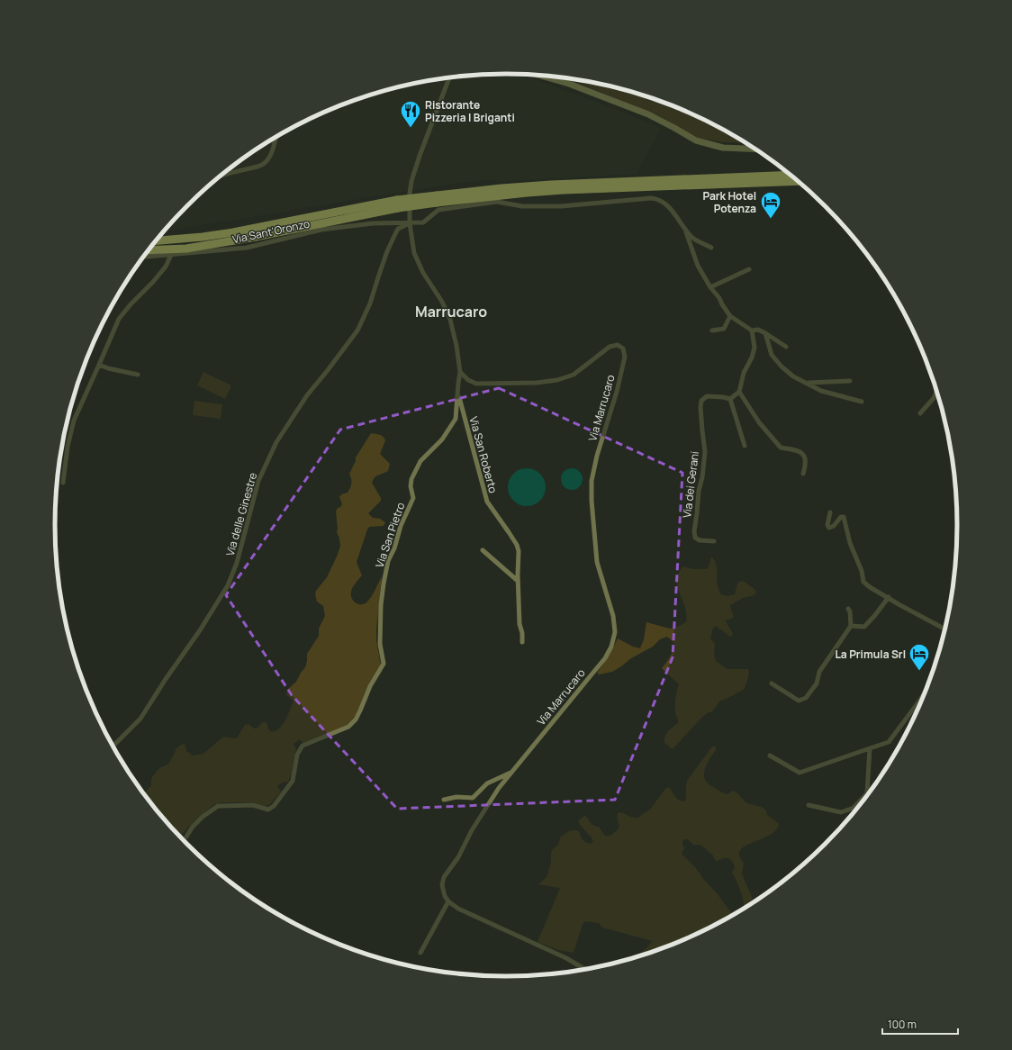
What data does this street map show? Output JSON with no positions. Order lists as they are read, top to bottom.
{
  "streets": {
    "street": [
      "Via Sant'Oronzo",
      "Via Marrucaro",
      "Via San Roberto",
      "Via dei Gerani",
      "Via delle Ginestre",
      "Via San Pietro"
    ]
  },
  "crossings": [
    ["Via Sant'Oronzo", "Via delle Ginestre"],
    ["Via Marrucaro", "Via San Pietro"],
    ["Via San Roberto", "Via San Pietro"]
  ],
  "districts": ["Marrucaro"],
  "places": {
    "restaurant": ["Ristorante Pizzeria I Briganti"],
    "hotel": ["Park Hotel Potenza", "La Primula Srl"]
  },
  "scale_bar": "100 m"
}
